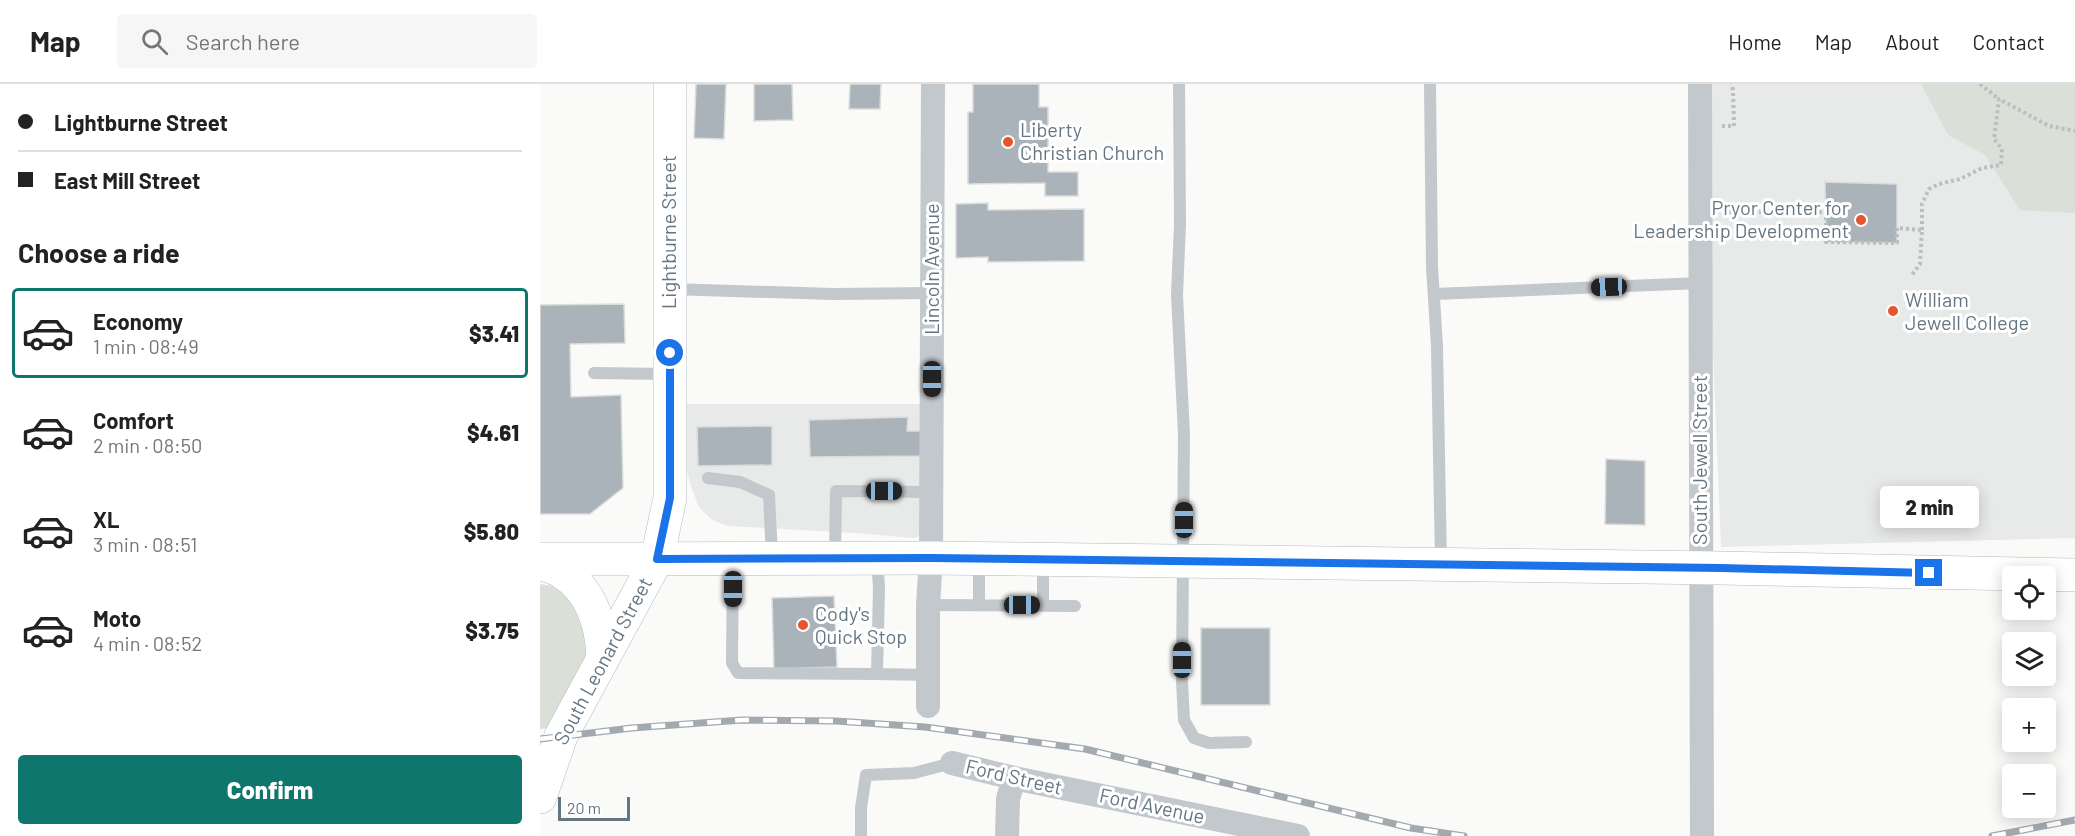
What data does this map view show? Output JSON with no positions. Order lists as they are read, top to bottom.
{
  "streets": {
    "main road": ["Lightburne Street", "South Leonard Street"],
    "street": [
      "Lincoln Avenue",
      "South Jewell Street",
      "Ford Street",
      "Ford Avenue"
    ]
  },
  "crossings": [
    ["Lightburne Street", "South Leonard Street"],
    ["Ford Street", "Ford Avenue"]
  ],
  "places": [
    "Liberty Christian Church",
    "Pryor Center for Leadership Development",
    "William Jewell College",
    "Cody's Quick Stop"
  ],
  "scale_bar": "20 m",
  "page": {
    "header": "Map",
    "search": "Search here",
    "nav": [
      "Home",
      "Map",
      "About",
      "Contact"
    ],
    "banner": ["Lightburne Street", "East Mill Street"],
    "heading": "Choose a ride",
    "list": [
      {
        "name": "Economy",
        "note": "1 min · 08:49",
        "value": "$3.41"
      },
      {
        "name": "Comfort",
        "note": "2 min · 08:50",
        "value": "$4.61"
      },
      {
        "name": "XL",
        "note": "3 min · 08:51",
        "value": "$5.80"
      },
      {
        "name": "Moto",
        "note": "4 min · 08:52",
        "value": "$3.75"
      }
    ],
    "bubble": "2 min",
    "map_buttons": ["+", "−"],
    "buttons": "Confirm",
    "scale": "20 m"
  }
}
